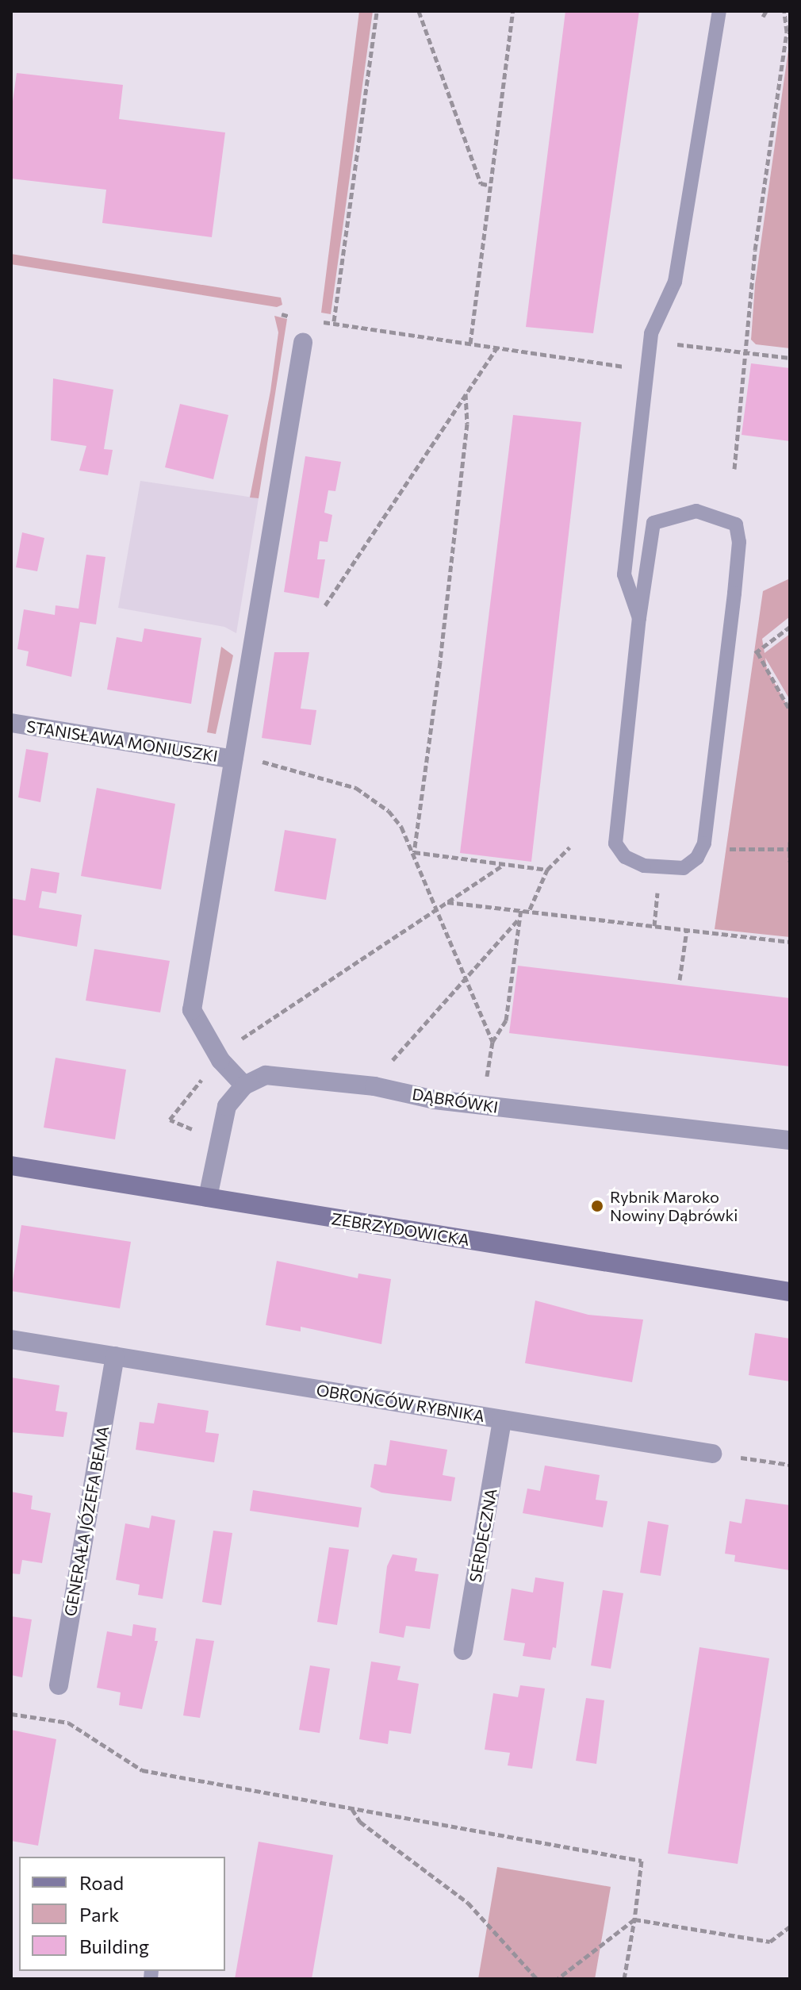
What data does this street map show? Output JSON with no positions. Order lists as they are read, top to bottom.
{
  "streets": {
    "street": [
      "STANISŁAWA MONIUSZKI",
      "DĄBRÓWKI",
      "ZEBRZYDOWICKA",
      "OBROŃCÓW RYBNIKA",
      "GENERAŁA JÓZEFA BEMA",
      "SERDECZNA"
    ]
  },
  "crossings": [
    ["OBROŃCÓW RYBNIKA", "GENERAŁA JÓZEFA BEMA"],
    ["OBROŃCÓW RYBNIKA", "SERDECZNA"]
  ],
  "places": ["Rybnik Maroko Nowiny Dąbrówki"],
  "legend": ["Road", "Park", "Building"]
}
